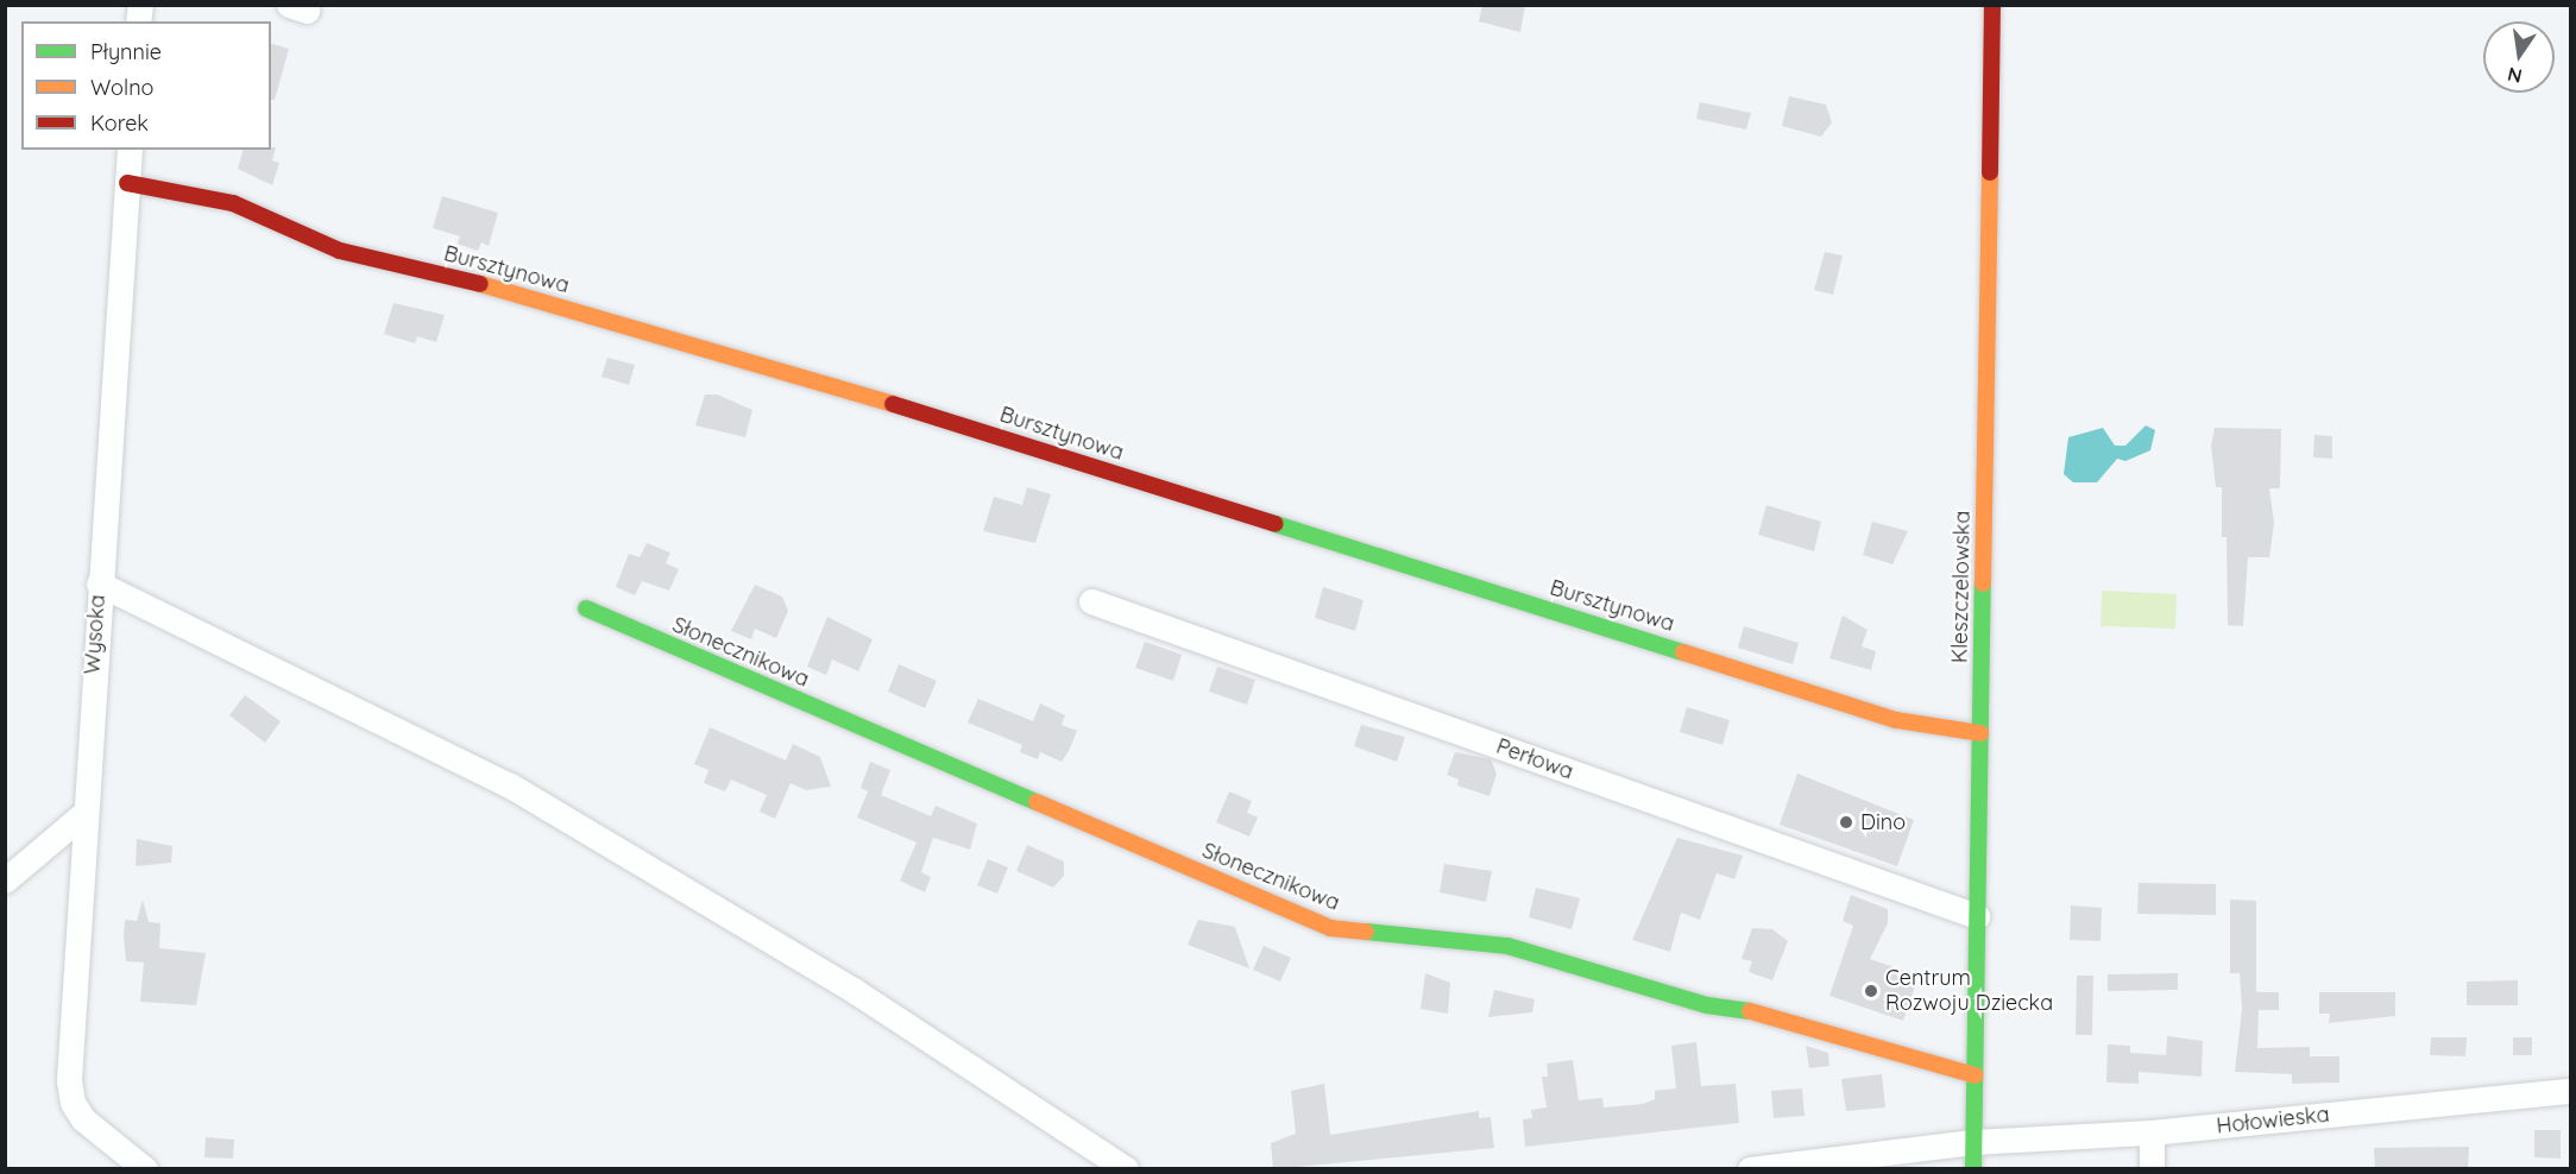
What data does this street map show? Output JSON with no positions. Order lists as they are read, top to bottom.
{
  "streets": {
    "street": [
      "Bursztynowa",
      "Kleszczelowska",
      "Wysoka",
      "Słonecznikowa",
      "Perłowa",
      "Hołowieska"
    ]
  },
  "crossings": [
    ["Bursztynowa", "Kleszczelowska"],
    ["Bursztynowa", "Wysoka"],
    ["Kleszczelowska", "Słonecznikowa"],
    ["Kleszczelowska", "Perłowa"],
    ["Kleszczelowska", "Hołowieska"]
  ],
  "places": ["Dino", "Centrum Rozwoju Dziecka"],
  "legend": ["Płynnie", "Wolno", "Korek"],
  "north": "bottom"
}
